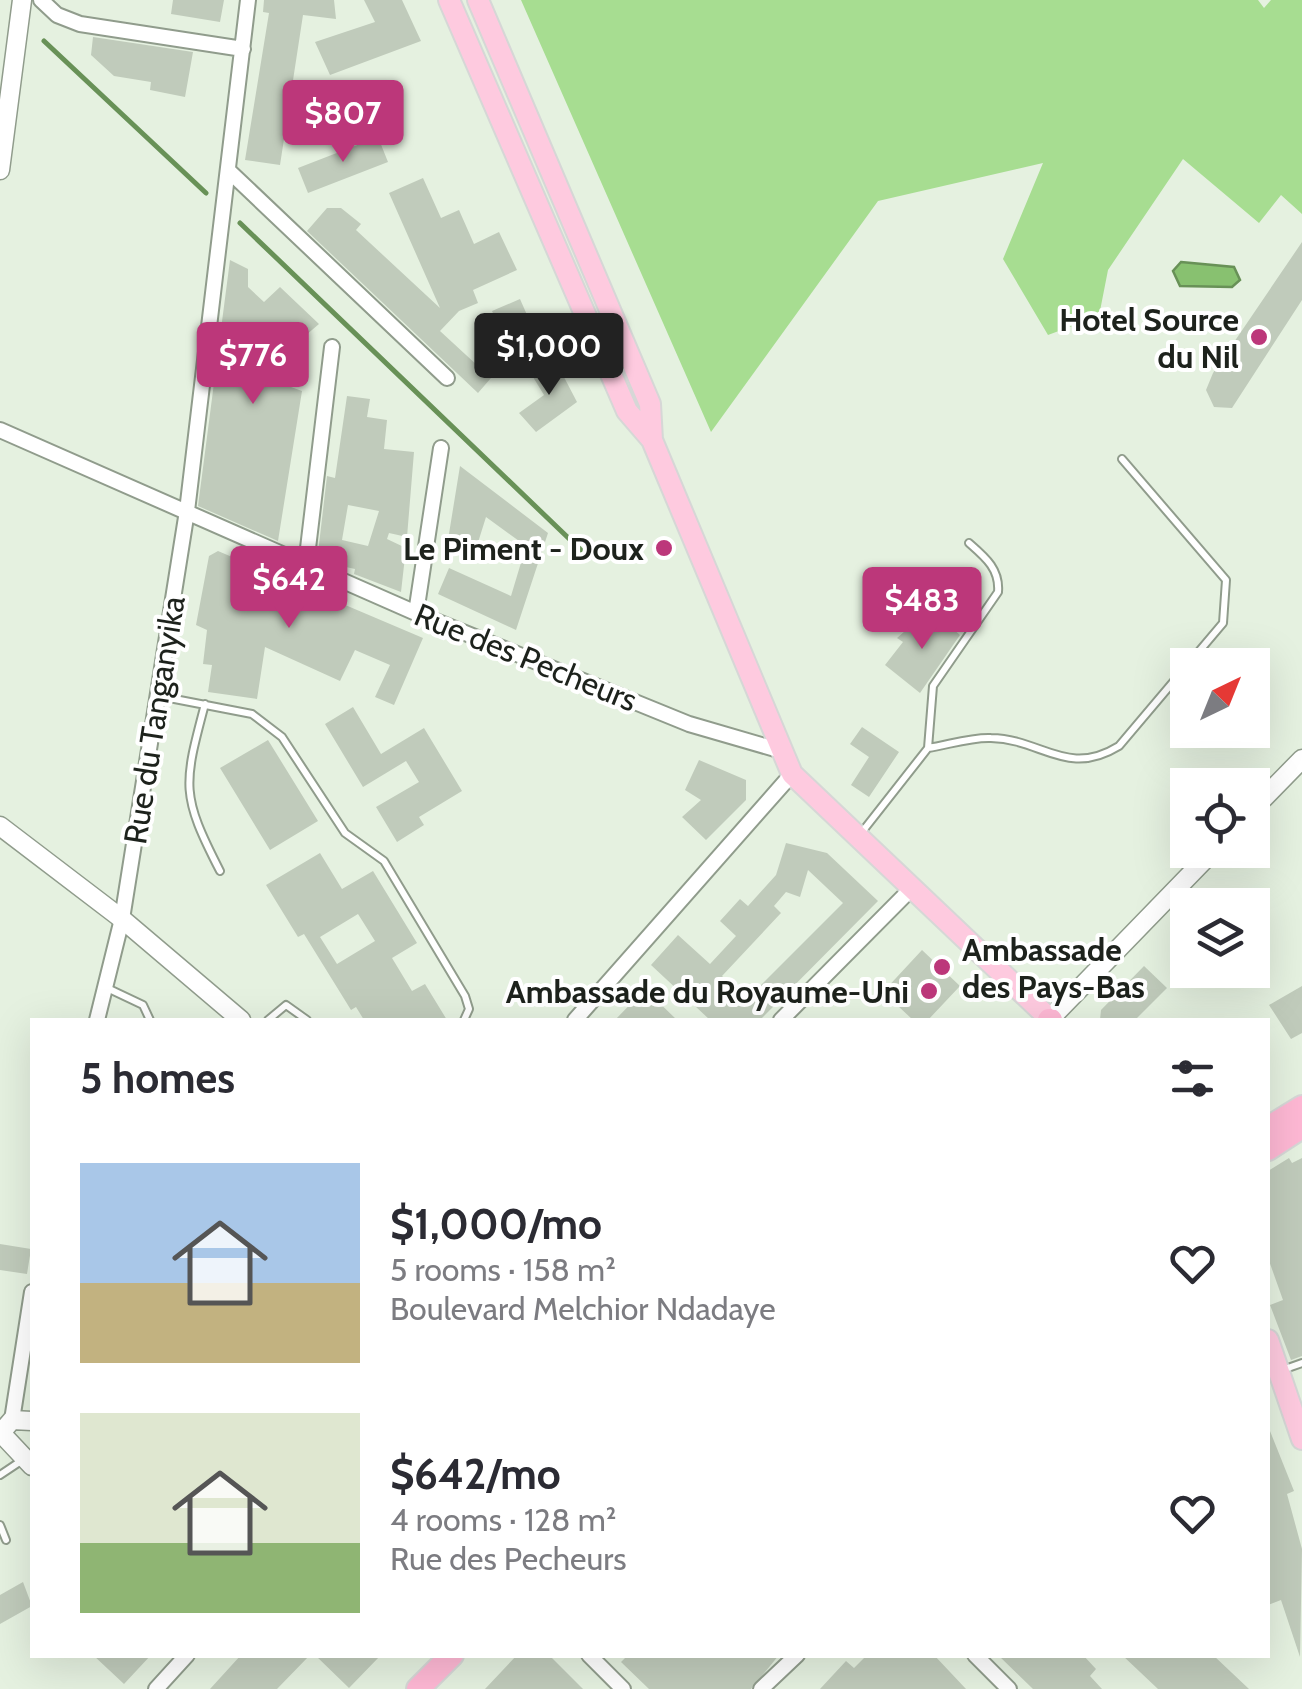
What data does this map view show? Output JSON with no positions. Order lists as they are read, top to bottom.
{
  "streets": {
    "street": ["Rue des Pecheurs", "Rue du Tanganyika"]
  },
  "crossings": [
    ["Rue des Pecheurs", "Rue du Tanganyika"]
  ],
  "places": [
    "Hotel Source du Nil",
    "Le Piment - Doux",
    "Ambassade des Pays-Bas",
    "Ambassade du Royaume-Uni"
  ],
  "north": "top right",
  "page": {
    "price": [
      "$807",
      "$1,000",
      "$776",
      "$642",
      "$483"
    ],
    "heading": "5 homes",
    "list": [
      {
        "name": "$1,000/mo",
        "note": "5 rooms · 158 m² · Boulevard Melchior Ndadaye"
      },
      {
        "name": "$642/mo",
        "note": "4 rooms · 128 m² · Rue des Pecheurs"
      }
    ]
  }
}
